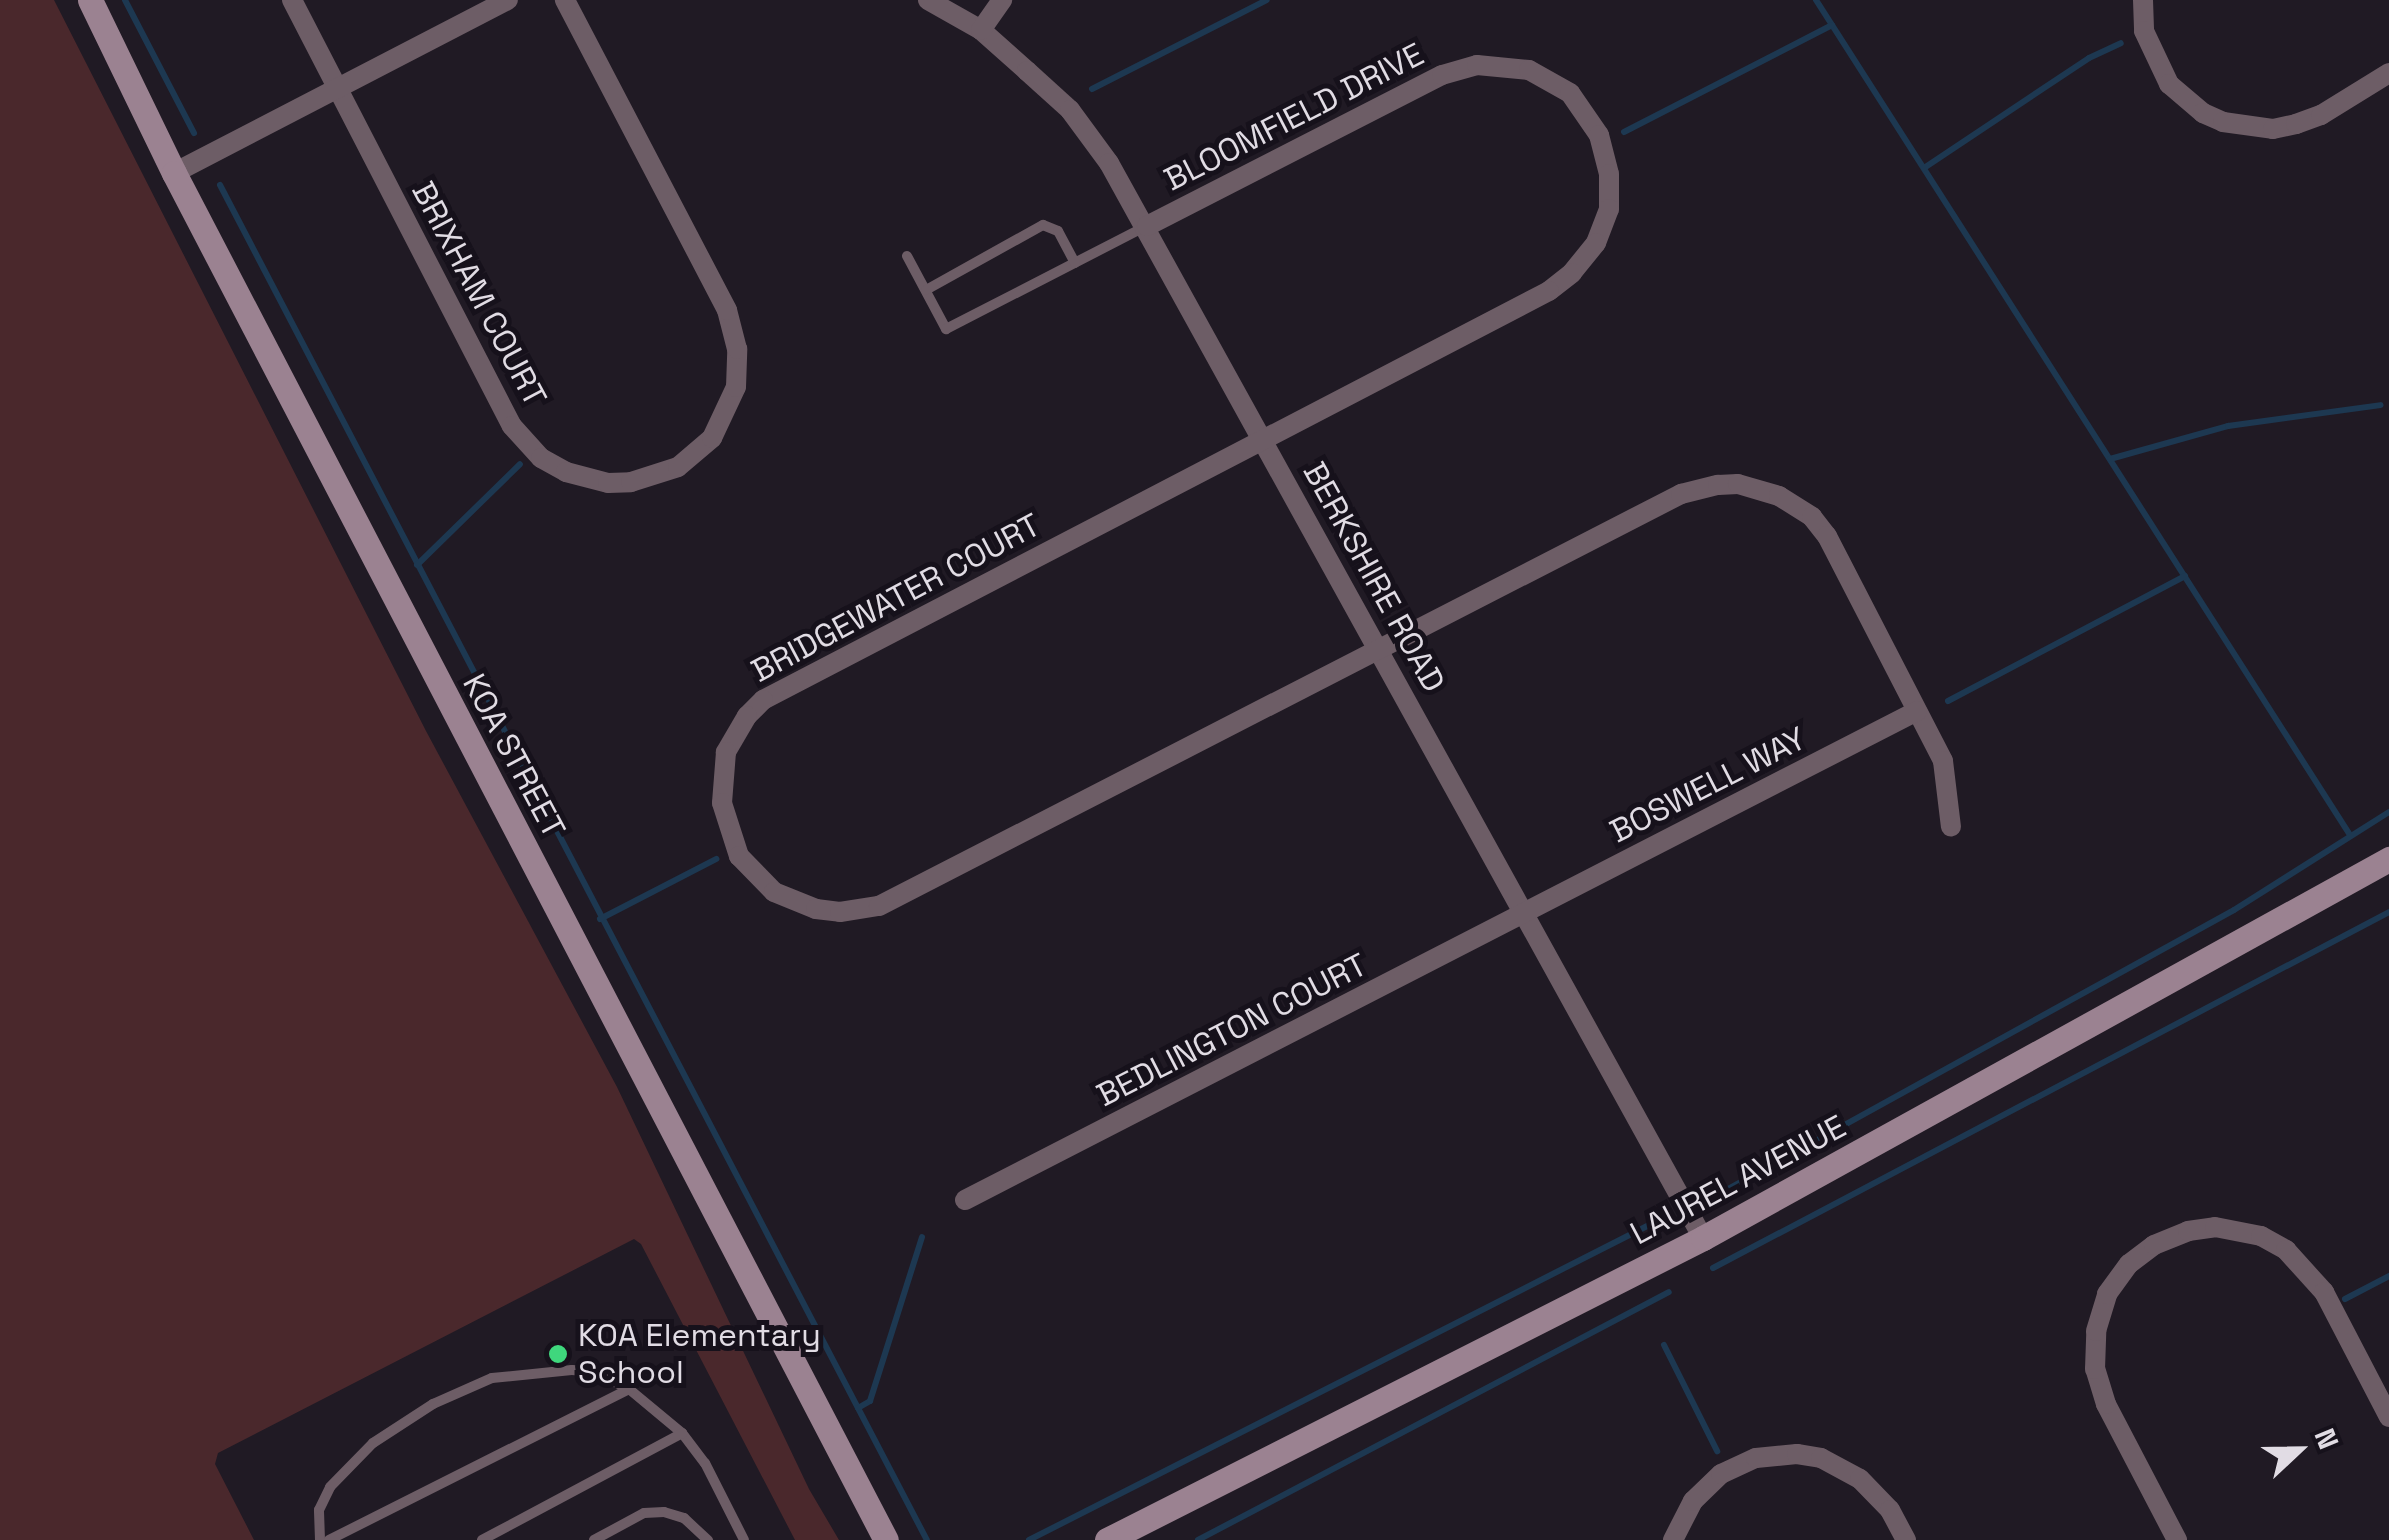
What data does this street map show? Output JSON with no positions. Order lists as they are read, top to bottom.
{
  "streets": {
    "main road": ["KOA STREET", "LAUREL AVENUE"],
    "street": [
      "BLOOMFIELD DRIVE",
      "BRIXHAM COURT",
      "BERKSHIRE ROAD",
      "BRIDGEWATER COURT",
      "BOSWELL WAY",
      "BEDLINGTON COURT"
    ]
  },
  "crossings": [
    ["BLOOMFIELD DRIVE", "BERKSHIRE ROAD"],
    ["BLOOMFIELD DRIVE", "BRIDGEWATER COURT"],
    ["BERKSHIRE ROAD", "BRIDGEWATER COURT"],
    ["BERKSHIRE ROAD", "BOSWELL WAY"],
    ["BERKSHIRE ROAD", "BEDLINGTON COURT"],
    ["BERKSHIRE ROAD", "LAUREL AVENUE"],
    ["BRIDGEWATER COURT", "BOSWELL WAY"],
    ["BOSWELL WAY", "BEDLINGTON COURT"]
  ],
  "places": ["KOA Elementary School"],
  "north": "right"
}
